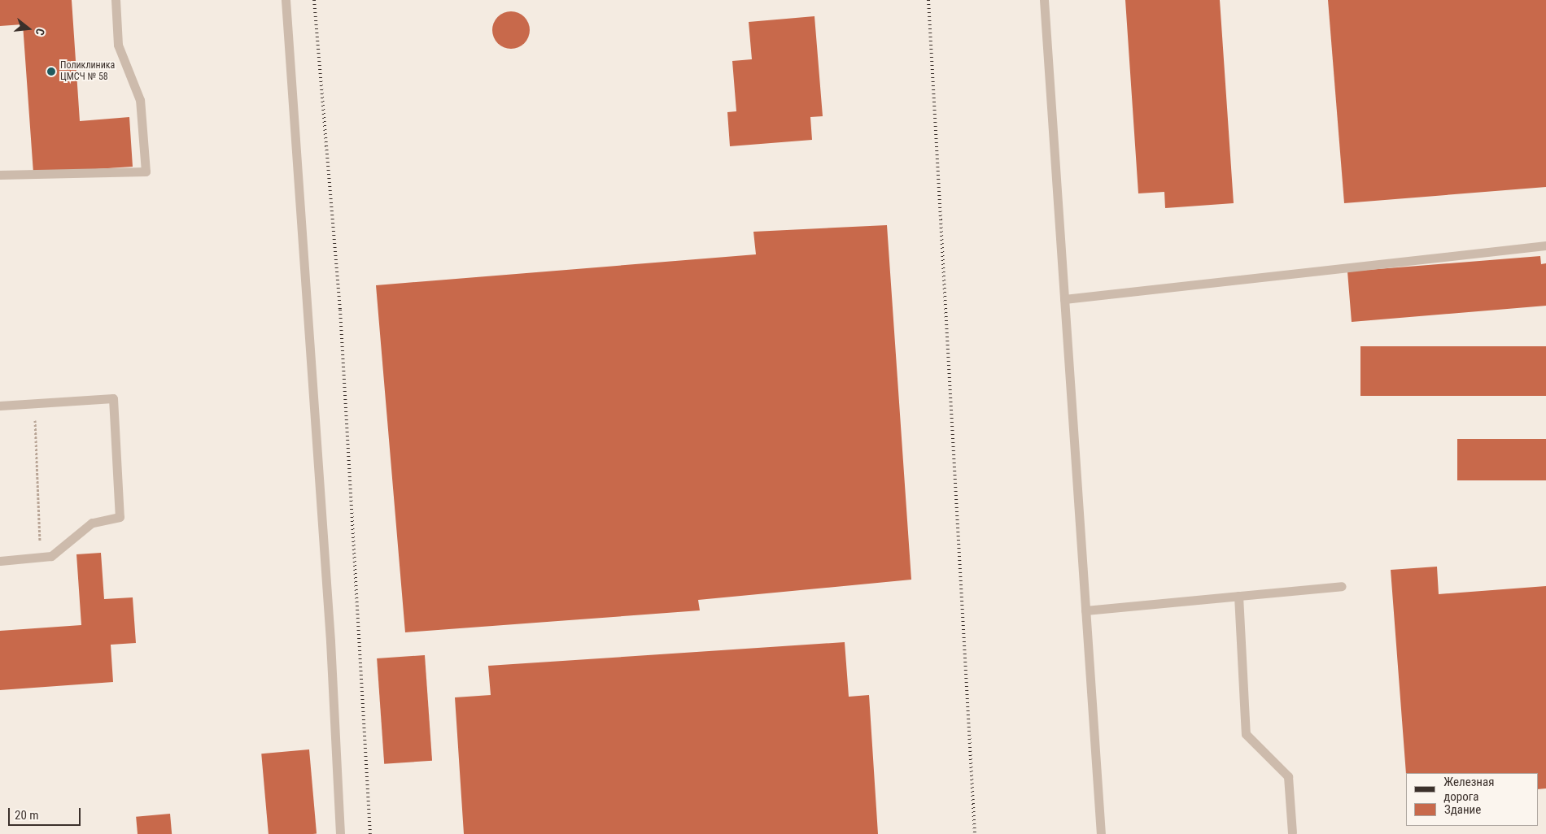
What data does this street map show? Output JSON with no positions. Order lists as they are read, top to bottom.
{
  "places": ["Поликлиника ЦМСЧ № 58"],
  "legend": ["Железная дорога", "Здание"],
  "scale_bar": "20 m",
  "north": "right"
}
